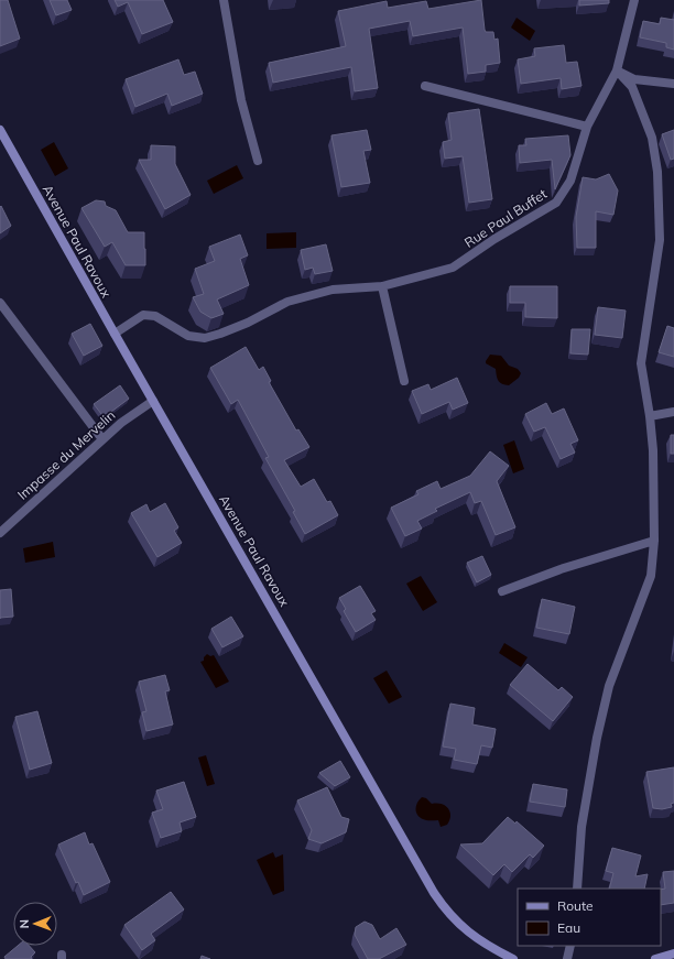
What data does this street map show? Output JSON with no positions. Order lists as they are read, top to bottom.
{
  "streets": {
    "street": ["Rue Paul Buffet", "Avenue Paul Ravoux", "Impasse du Mervelin"]
  },
  "crossings": [
    ["Rue Paul Buffet", "Avenue Paul Ravoux"],
    ["Avenue Paul Ravoux", "Impasse du Mervelin"]
  ],
  "legend": ["Route", "Eau"],
  "north": "left"
}
